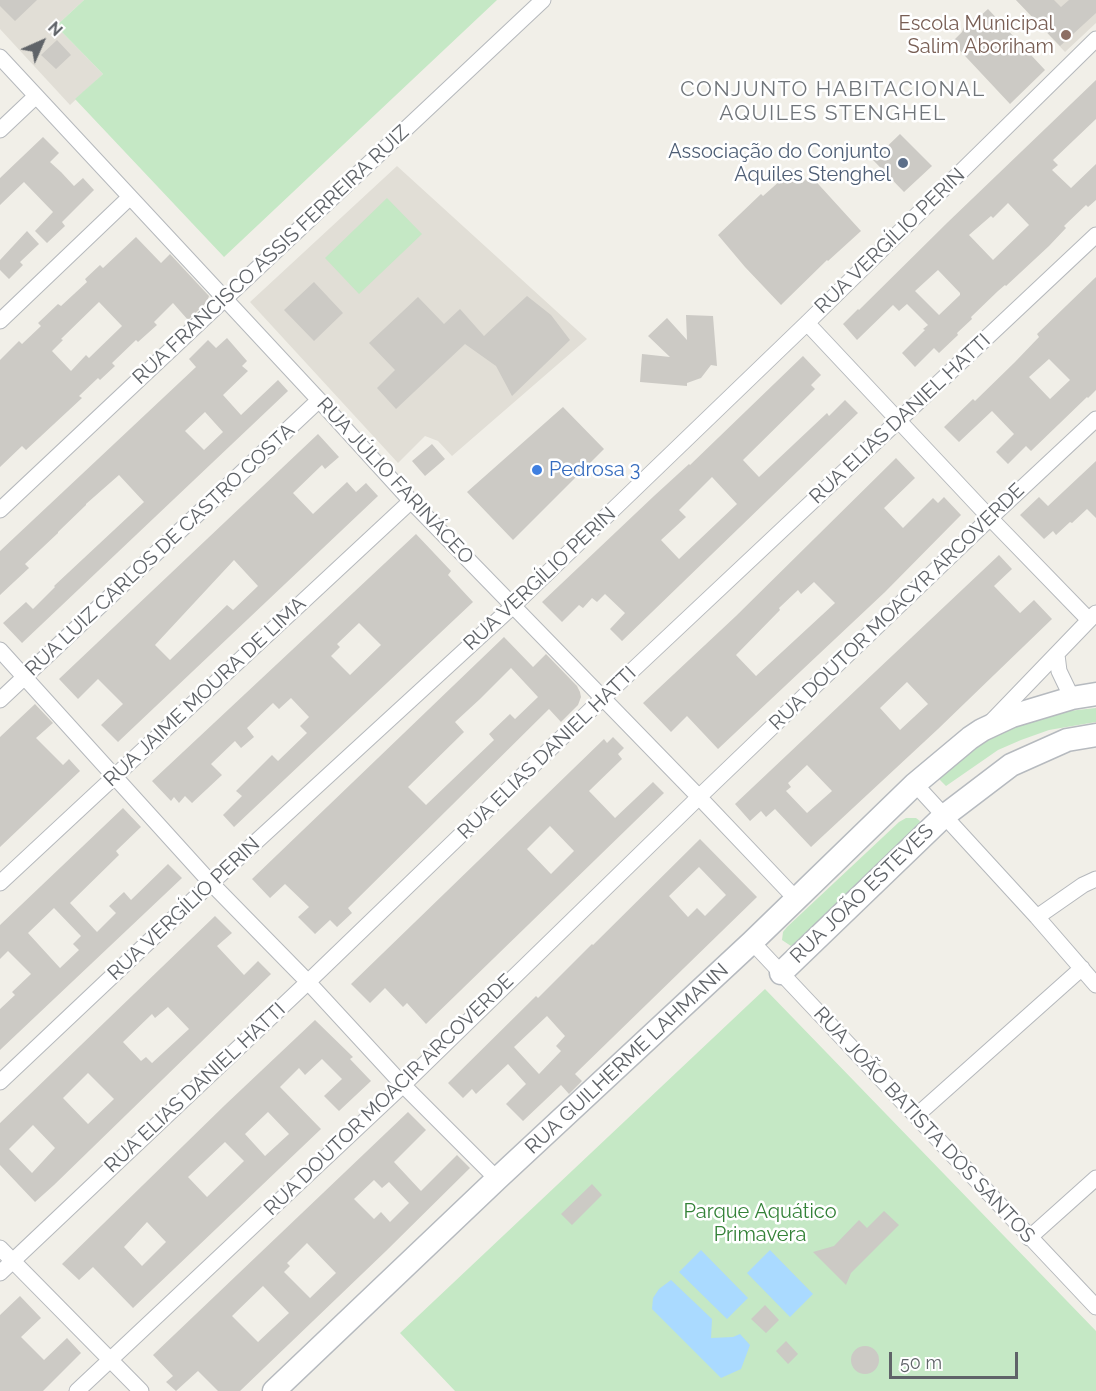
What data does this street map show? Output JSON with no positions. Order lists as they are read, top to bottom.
{
  "streets": {
    "street": [
      "RUA VERGÍLIO PERIN",
      "RUA FRANCISCO ASSIS FERREIRA RUIZ",
      "RUA ELIAS DANIEL HATTI",
      "RUA JÚLIO FARINÁCEO",
      "RUA LUIZ CARLOS DE CASTRO COSTA",
      "RUA DOUTOR MOACYR ARCOVERDE",
      "RUA JAIME MOURA DE LIMA",
      "RUA JOÃO ESTEVES",
      "RUA GUILHERME LAHMANN",
      "RUA DOUTOR MOACIR ARCOVERDE",
      "RUA JOÃO BATISTA DOS SANTOS"
    ]
  },
  "crossings": [
    ["RUA VERGÍLIO PERIN", "RUA JÚLIO FARINÁCEO"],
    ["RUA FRANCISCO ASSIS FERREIRA RUIZ", "RUA JÚLIO FARINÁCEO"],
    ["RUA ELIAS DANIEL HATTI", "RUA JÚLIO FARINÁCEO"],
    ["RUA JÚLIO FARINÁCEO", "RUA LUIZ CARLOS DE CASTRO COSTA"],
    ["RUA JÚLIO FARINÁCEO", "RUA DOUTOR MOACYR ARCOVERDE"],
    ["RUA JÚLIO FARINÁCEO", "RUA JAIME MOURA DE LIMA"],
    ["RUA JÚLIO FARINÁCEO", "RUA GUILHERME LAHMANN"],
    ["RUA JÚLIO FARINÁCEO", "RUA DOUTOR MOACIR ARCOVERDE"],
    ["RUA DOUTOR MOACYR ARCOVERDE", "RUA DOUTOR MOACIR ARCOVERDE"],
    ["RUA JOÃO ESTEVES", "RUA JOÃO BATISTA DOS SANTOS"],
    ["RUA GUILHERME LAHMANN", "RUA JOÃO BATISTA DOS SANTOS"]
  ],
  "districts": ["CONJUNTO HABITACIONAL AQUILES STENGHEL"],
  "parks": ["Parque Aquático Primavera"],
  "places": ["Escola Municipal Salim Aboriham", "Associação do Conjunto Aquiles Stenghel", "Pedrosa 3"],
  "scale_bar": "50 m",
  "north": "top right"
}
